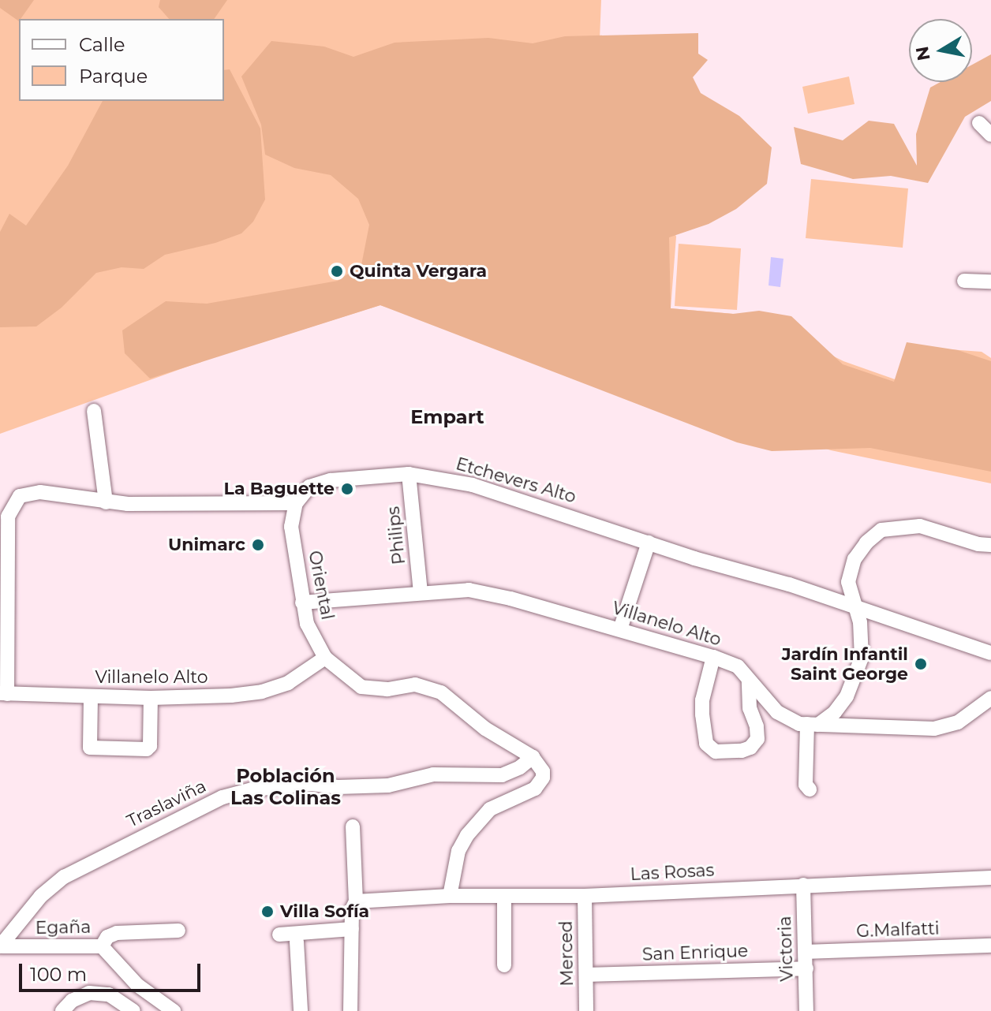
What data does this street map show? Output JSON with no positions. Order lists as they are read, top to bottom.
{
  "streets": {
    "street": [
      "Etchevers Alto",
      "Philips",
      "Oriental",
      "Villanelo Alto",
      "Traslaviña",
      "Las Rosas",
      "Egaña",
      "G.Malfatti",
      "Victoria",
      "San Enrique",
      "Merced"
    ]
  },
  "crossings": [
    ["Etchevers Alto", "Philips"],
    ["Etchevers Alto", "Oriental"],
    ["Philips", "Villanelo Alto"],
    ["Oriental", "Villanelo Alto"],
    ["Oriental", "Traslaviña"],
    ["Traslaviña", "Egaña"],
    ["Las Rosas", "Victoria"],
    ["Las Rosas", "Merced"],
    ["G.Malfatti", "Victoria"],
    ["Victoria", "San Enrique"],
    ["San Enrique", "Merced"]
  ],
  "districts": ["Empart", "Población Las Colinas"],
  "places": [
    "Quinta Vergara",
    "La Baguette",
    "Unimarc",
    "Jardín Infantil Saint George",
    "Villa Sofía"
  ],
  "legend": ["Calle", "Parque"],
  "scale_bar": "100 m",
  "north": "left"
}
